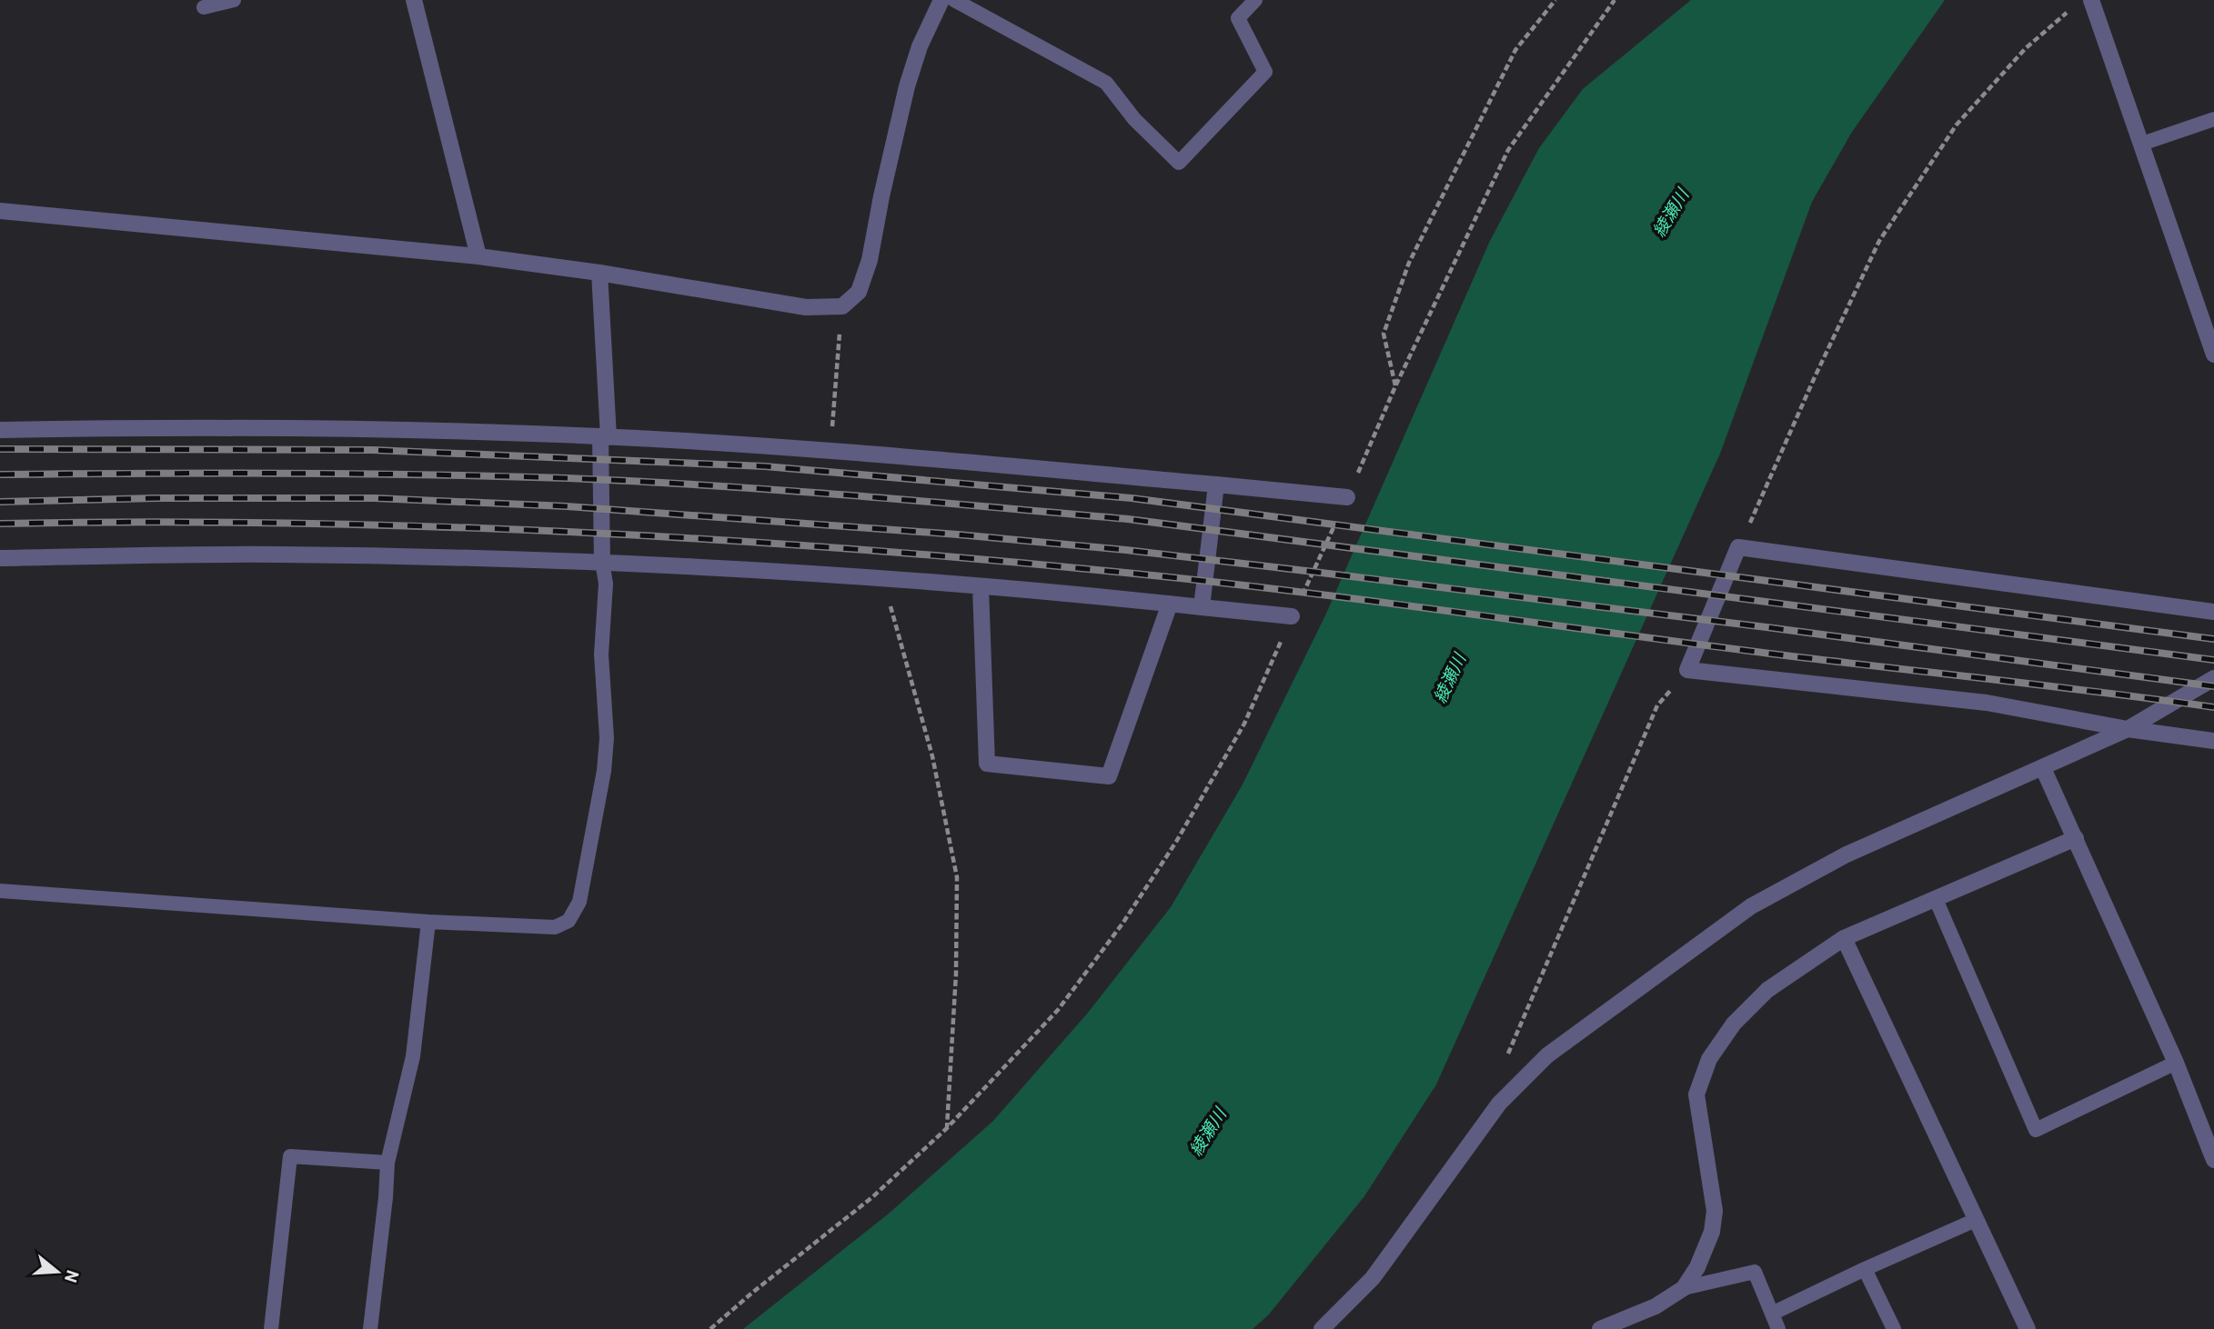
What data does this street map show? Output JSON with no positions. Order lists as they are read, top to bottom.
{
  "water": ["綾瀬川"],
  "north": "right"
}
